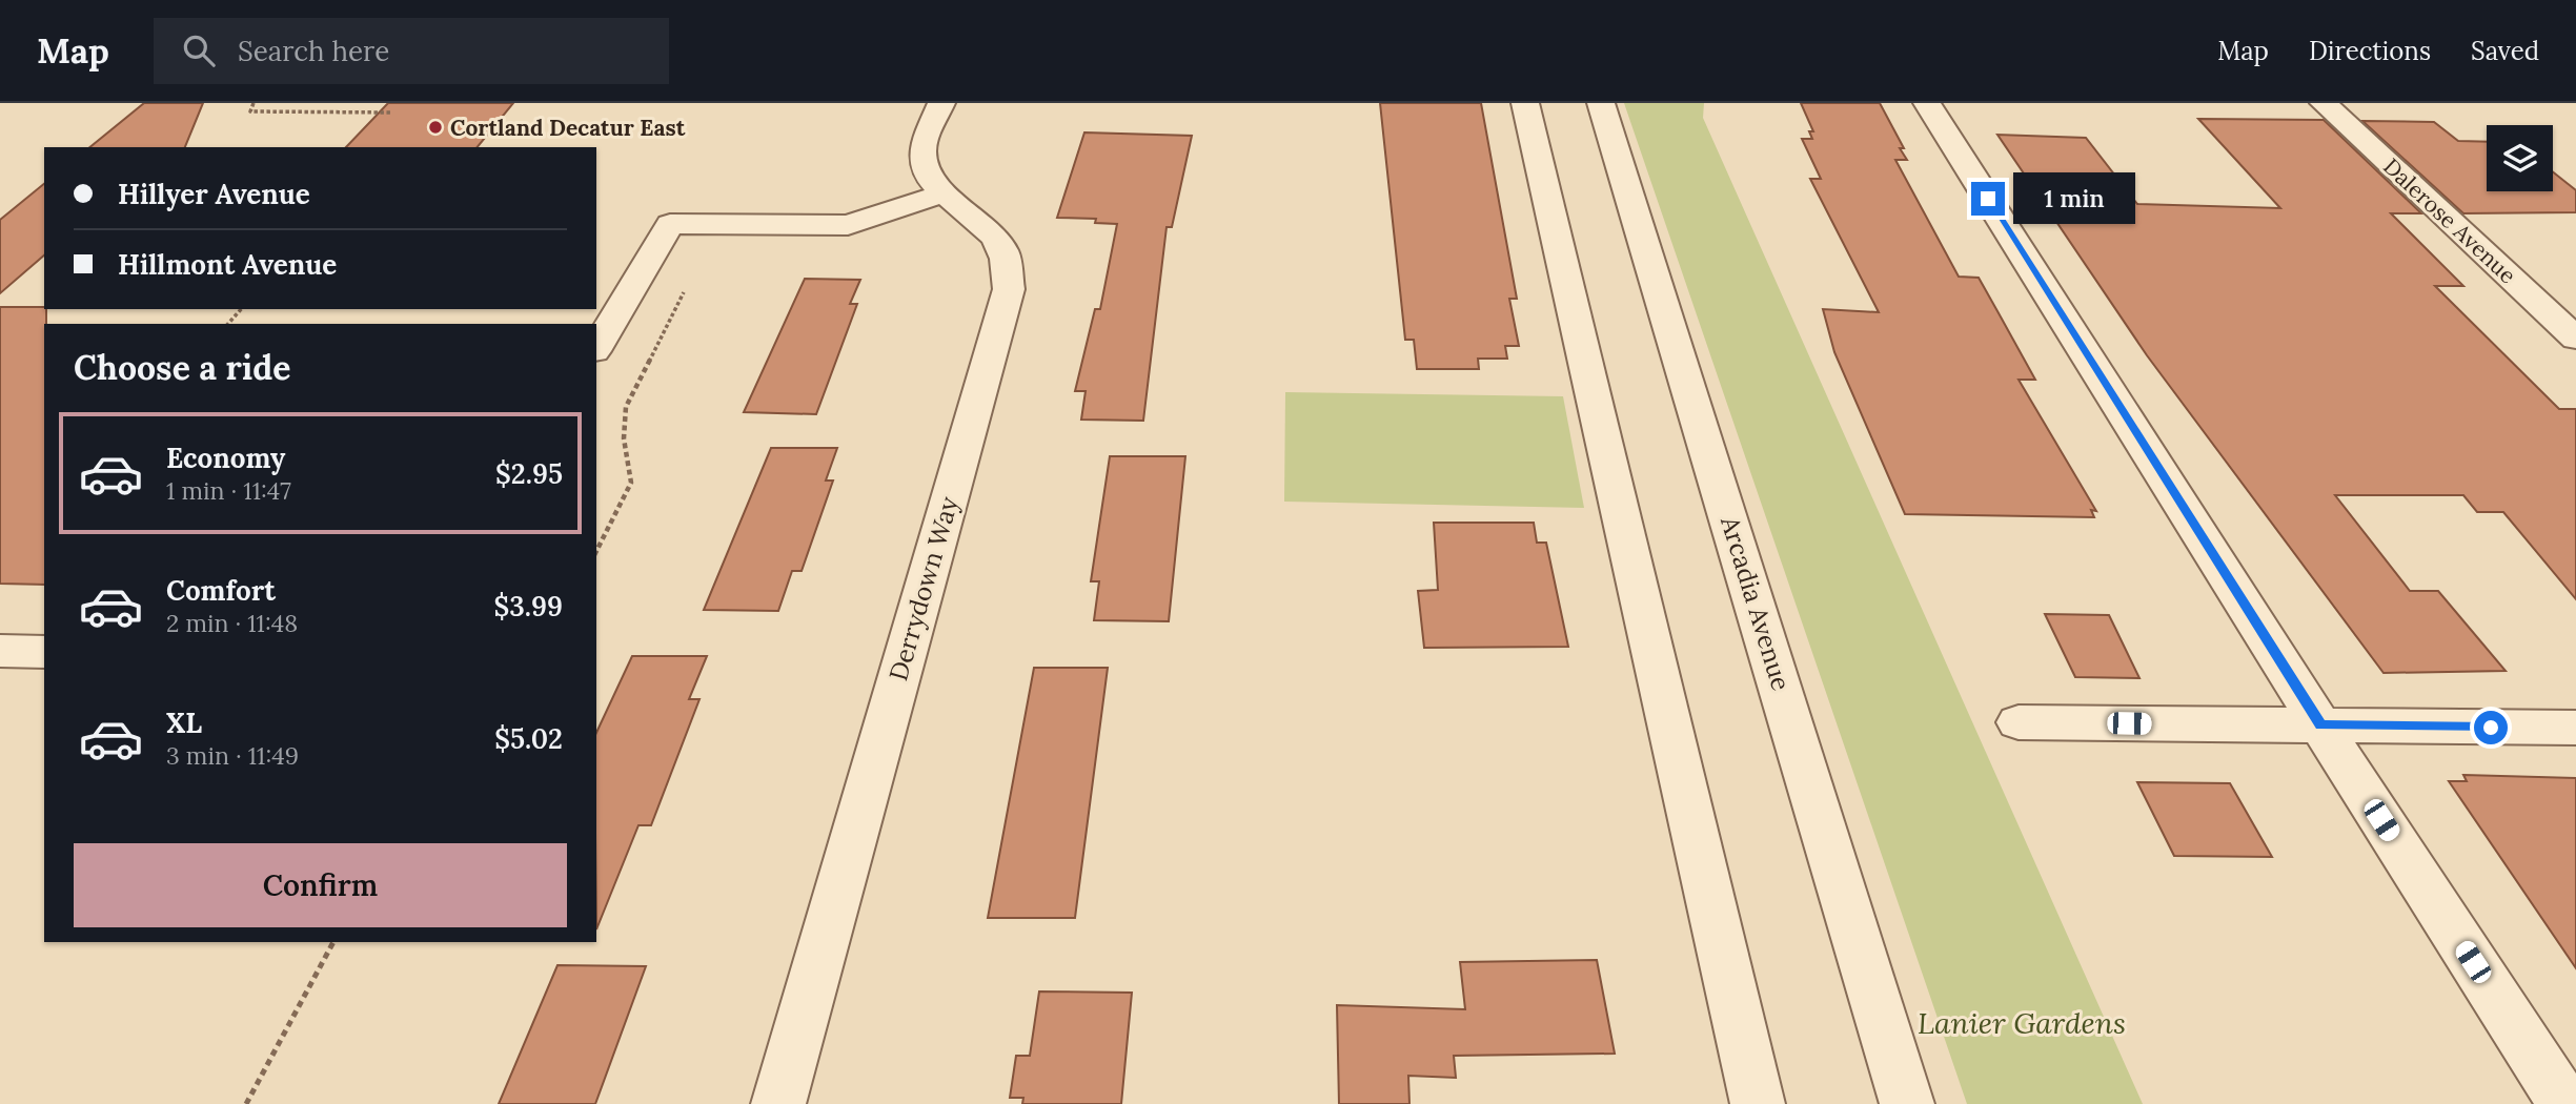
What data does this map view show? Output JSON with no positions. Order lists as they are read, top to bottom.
{
  "streets": {
    "street": ["Dalerose Avenue", "Derrydown Way", "Arcadia Avenue"]
  },
  "parks": ["Lanier Gardens"],
  "places": ["Cortland Decatur East"],
  "page": {
    "header": "Map",
    "search": "Search here",
    "nav": ["Map", "Directions", "Saved"],
    "banner": ["Hillyer Avenue", "Hillmont Avenue"],
    "bubble": "1 min",
    "heading": "Choose a ride",
    "list": [
      {
        "name": "Economy",
        "note": "1 min · 11:47",
        "value": "$2.95"
      },
      {
        "name": "Comfort",
        "note": "2 min · 11:48",
        "value": "$3.99"
      },
      {
        "name": "XL",
        "note": "3 min · 11:49",
        "value": "$5.02"
      }
    ],
    "buttons": "Confirm"
  }
}
